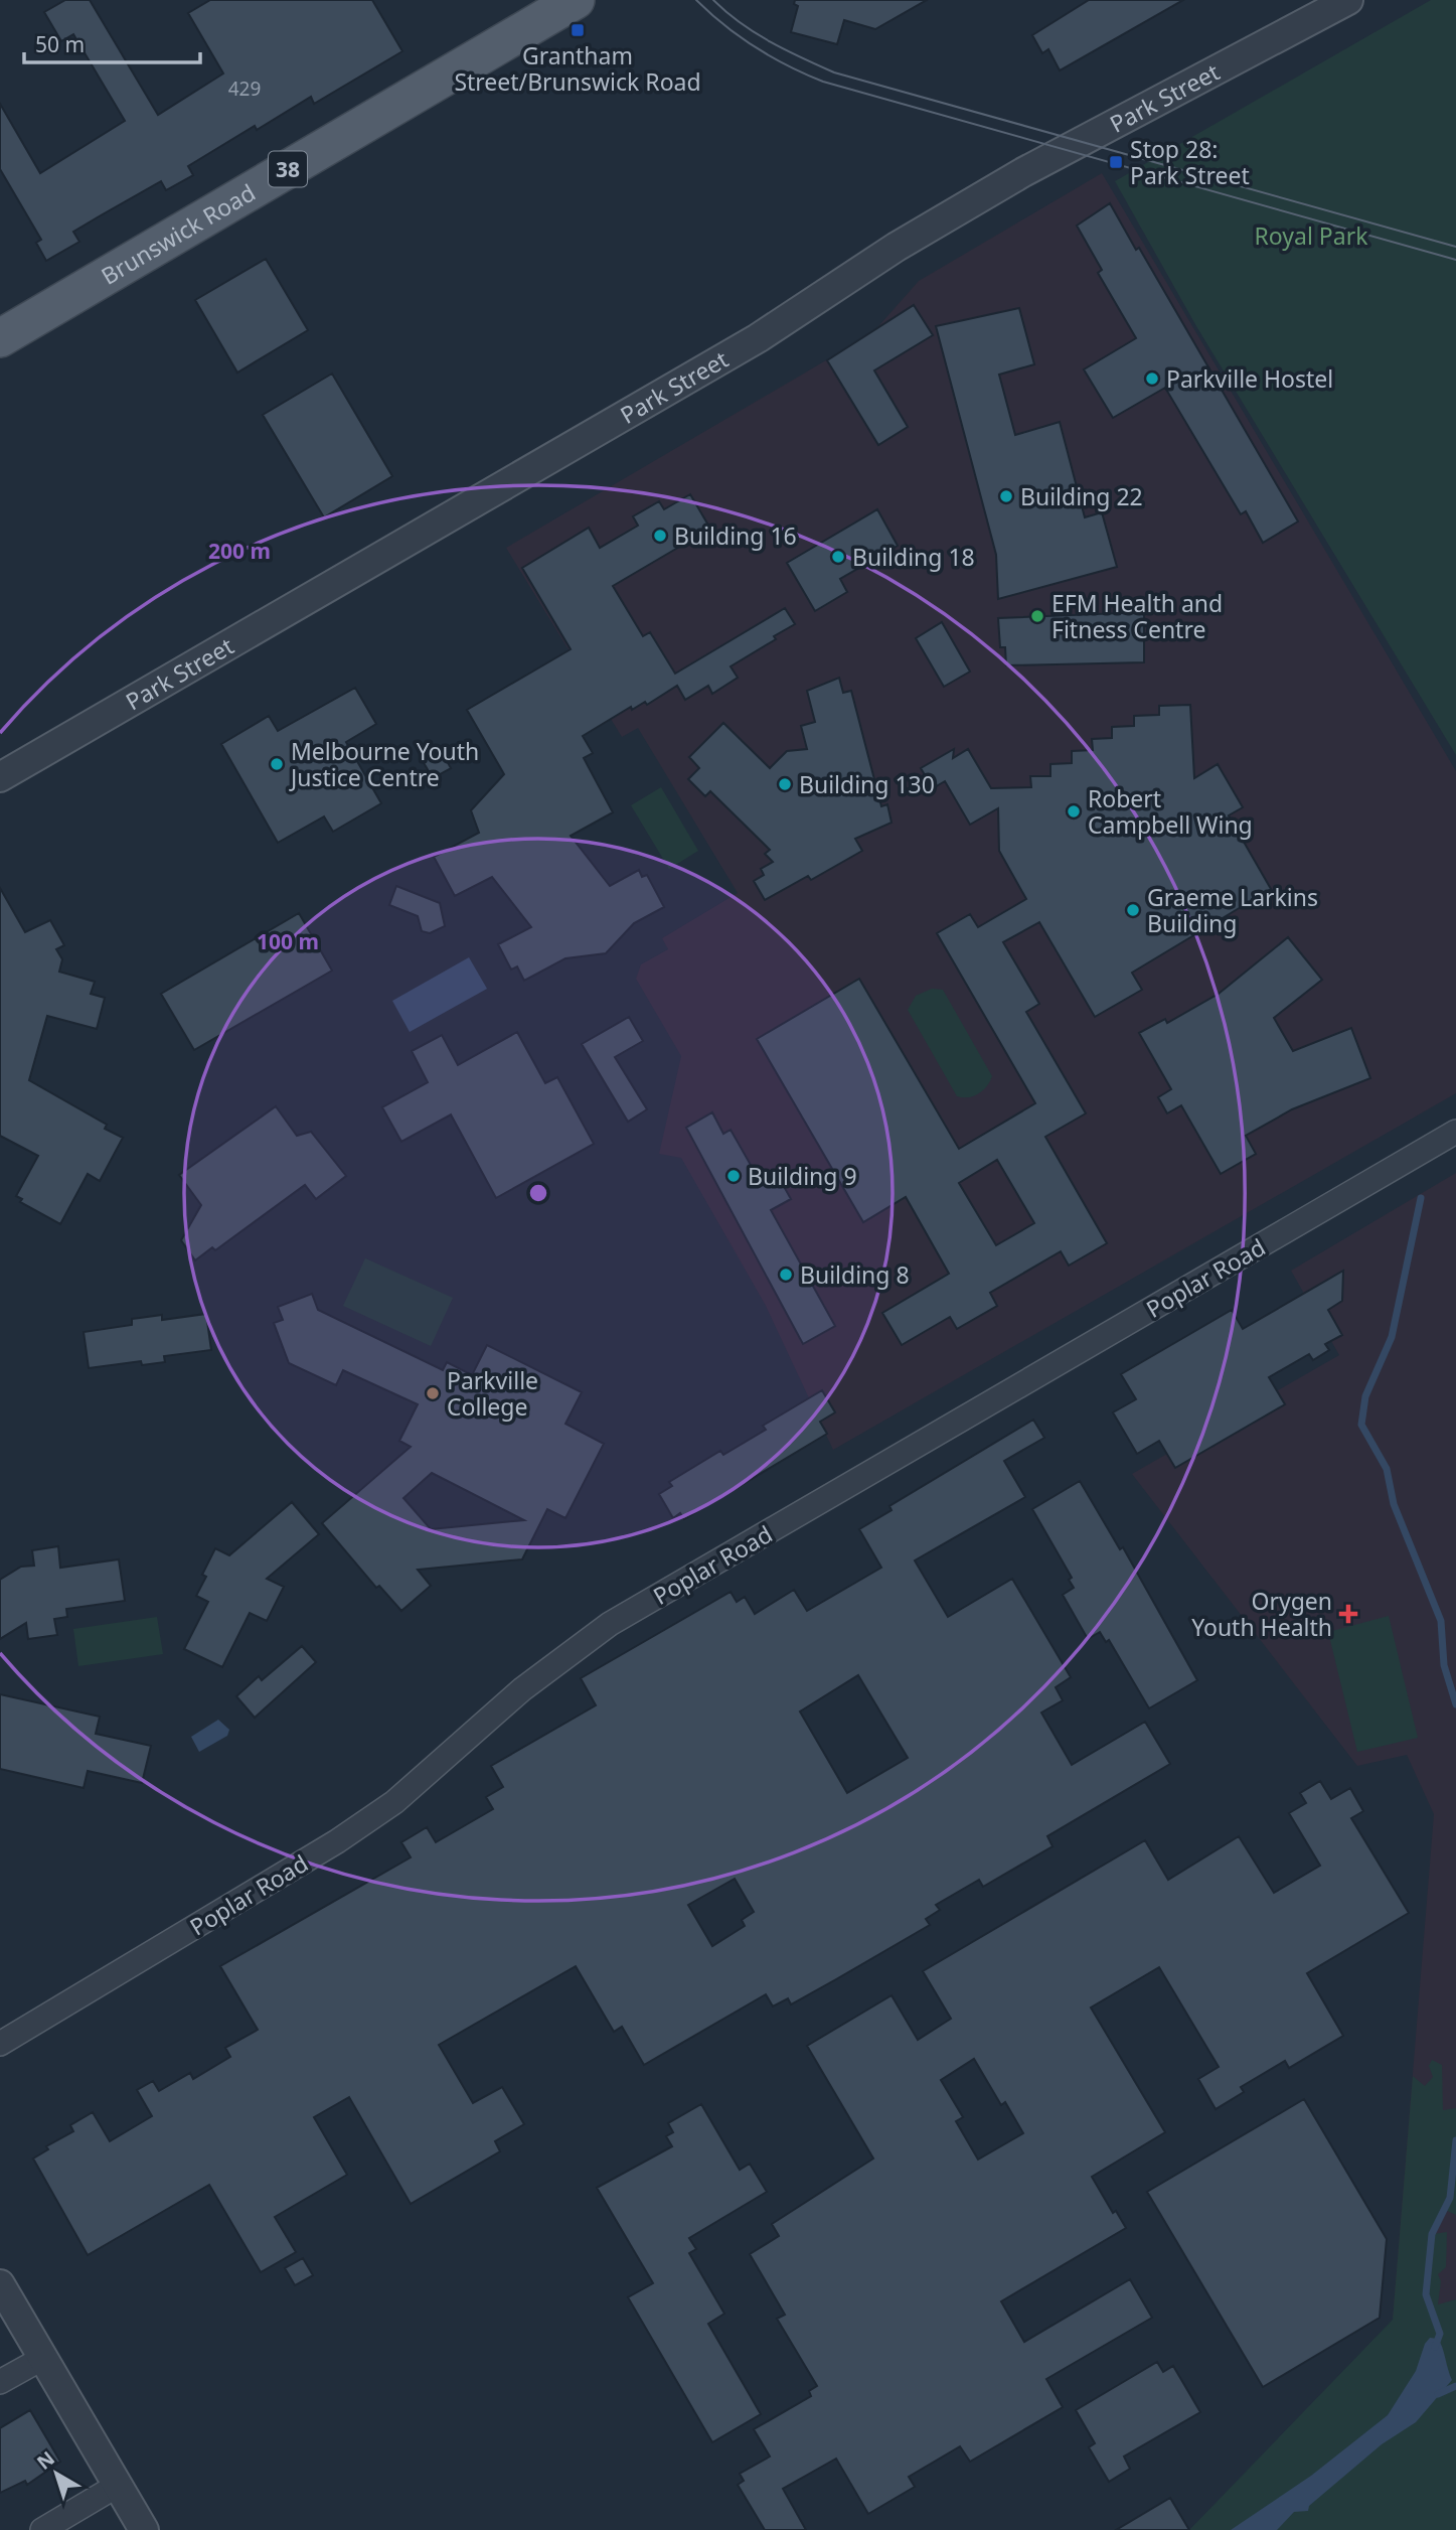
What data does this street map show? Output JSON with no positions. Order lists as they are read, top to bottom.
{
  "streets": {
    "main road": ["38", "Brunswick Road"],
    "street": ["Park Street", "Poplar Road"]
  },
  "parks": ["Royal Park"],
  "places": {
    "transit": ["Grantham Street/Brunswick Road", "Stop 28: Park Street"],
    "other": [
      "Parkville Hostel",
      "Building 22",
      "Building 16",
      "Building 18",
      "EFM Health and Fitness Centre",
      "Melbourne Youth Justice Centre",
      "Building 130",
      "Robert Campbell Wing",
      "Graeme Larkins Building",
      "Building 9",
      "Building 8",
      "Parkville College"
    ],
    "health": ["Orygen Youth Health"]
  },
  "house_numbers": ["429"],
  "scale_bar": "50 m",
  "north": "top left",
  "rings": ["200 m", "100 m"]
}
